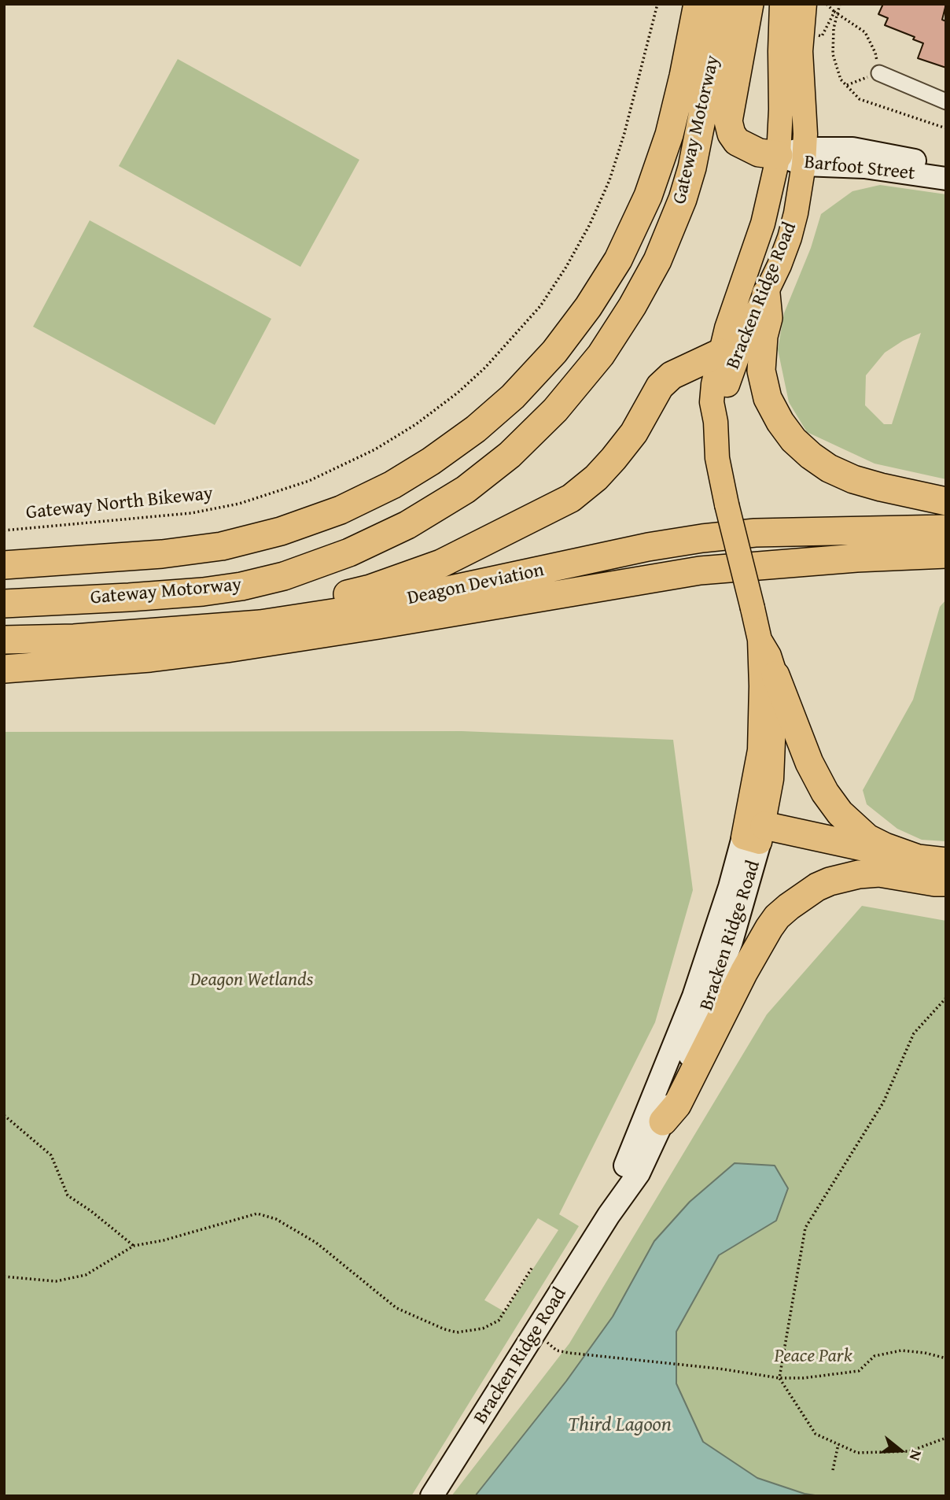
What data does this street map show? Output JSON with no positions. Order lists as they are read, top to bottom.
{
  "streets": {
    "highway": ["Gateway Motorway", "Deagon Deviation"],
    "main road": ["Barfoot Street", "Bracken Ridge Road"],
    "path": ["Gateway North Bikeway"]
  },
  "crossings": [
    ["Barfoot Street", "Bracken Ridge Road"]
  ],
  "water": ["Third Lagoon"],
  "parks": ["Deagon Wetlands", "Peace Park"],
  "north": "right"
}
